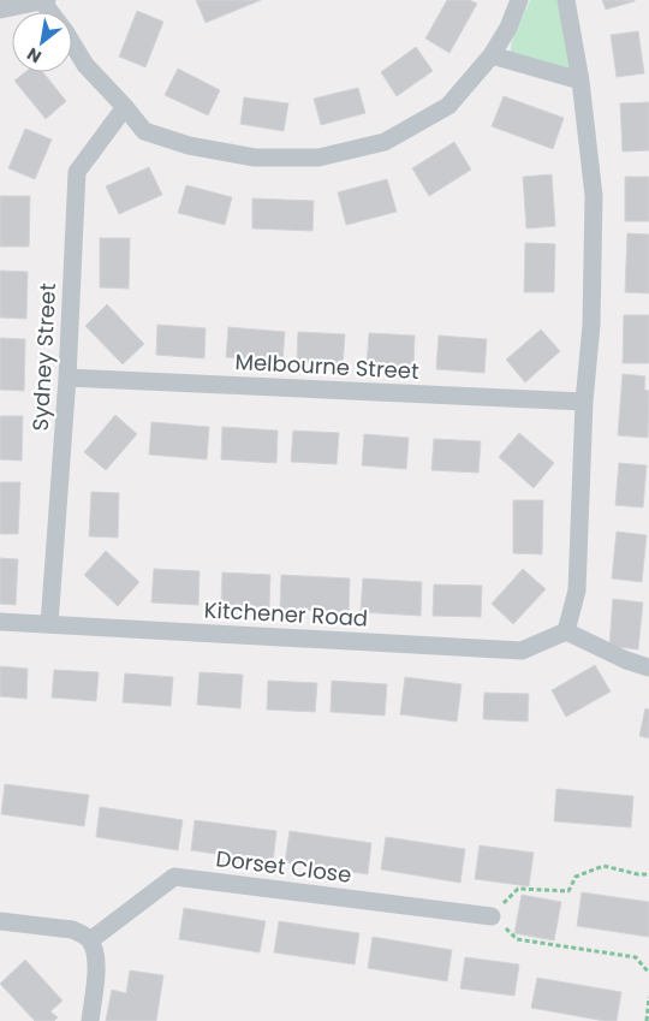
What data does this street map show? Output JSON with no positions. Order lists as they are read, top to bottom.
{
  "streets": {
    "street": [
      "Sydney Street",
      "Melbourne Street",
      "Kitchener Road",
      "Dorset Close"
    ]
  },
  "crossings": [
    ["Sydney Street", "Melbourne Street"],
    ["Sydney Street", "Kitchener Road"]
  ],
  "north": "bottom left"
}
